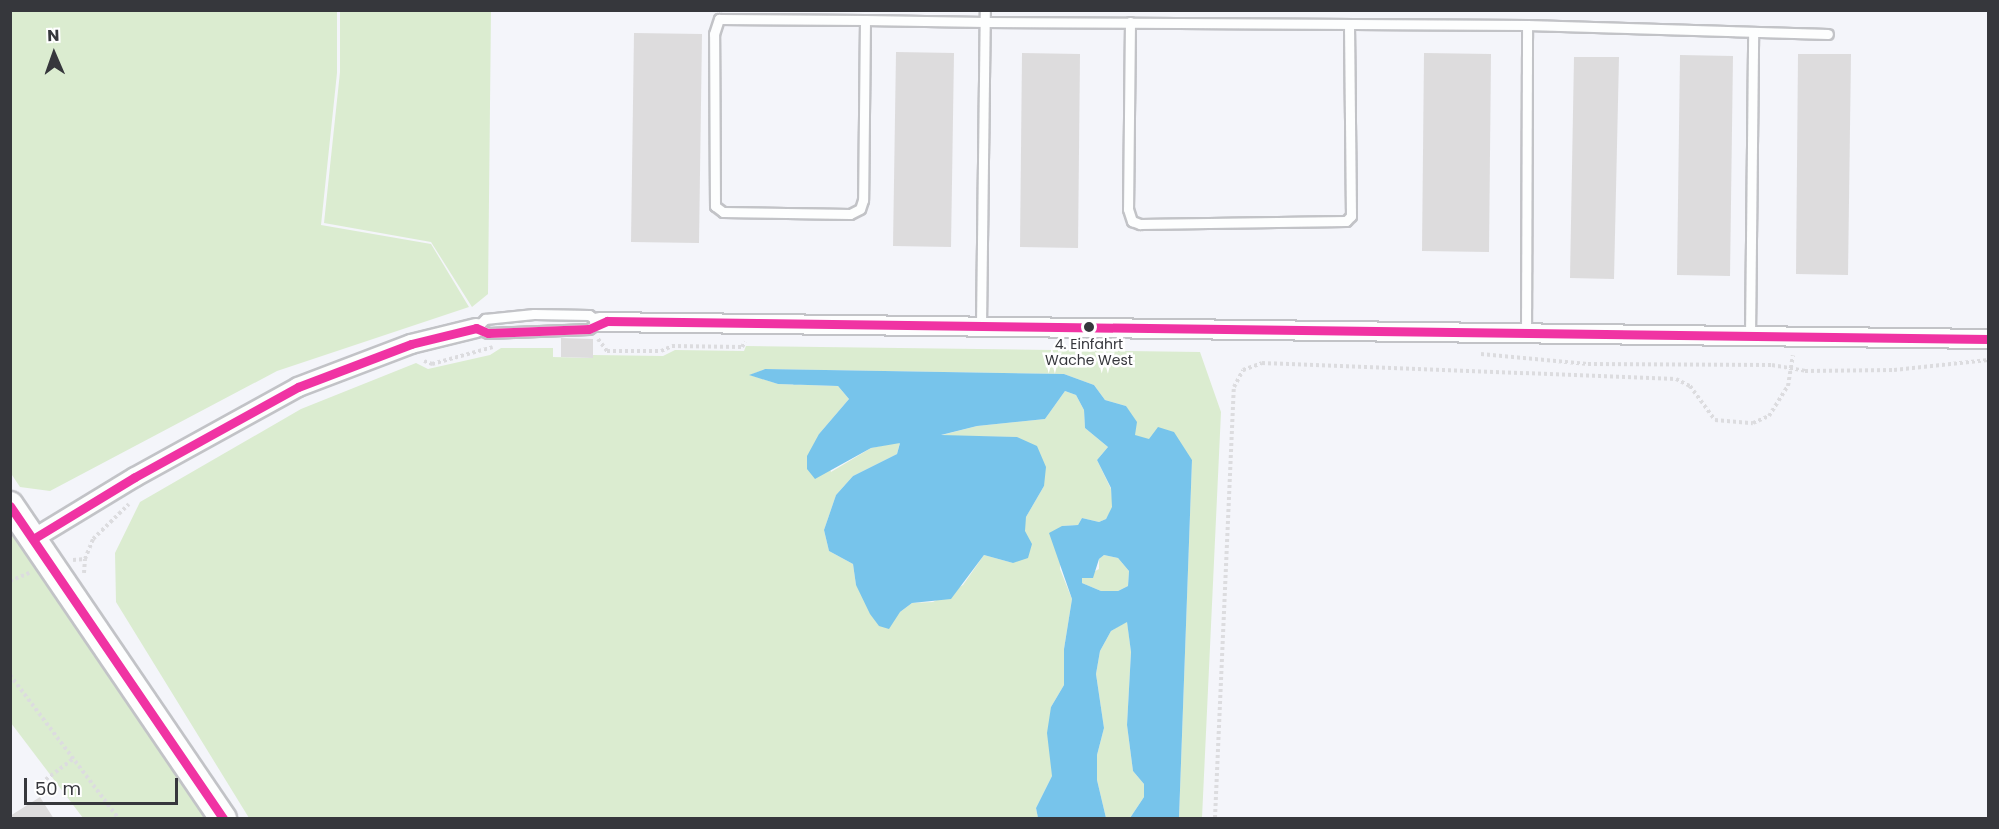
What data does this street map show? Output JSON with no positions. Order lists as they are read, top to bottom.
{
  "places": ["4. Einfahrt Wache West"],
  "scale_bar": "50 m",
  "north": "top"
}
